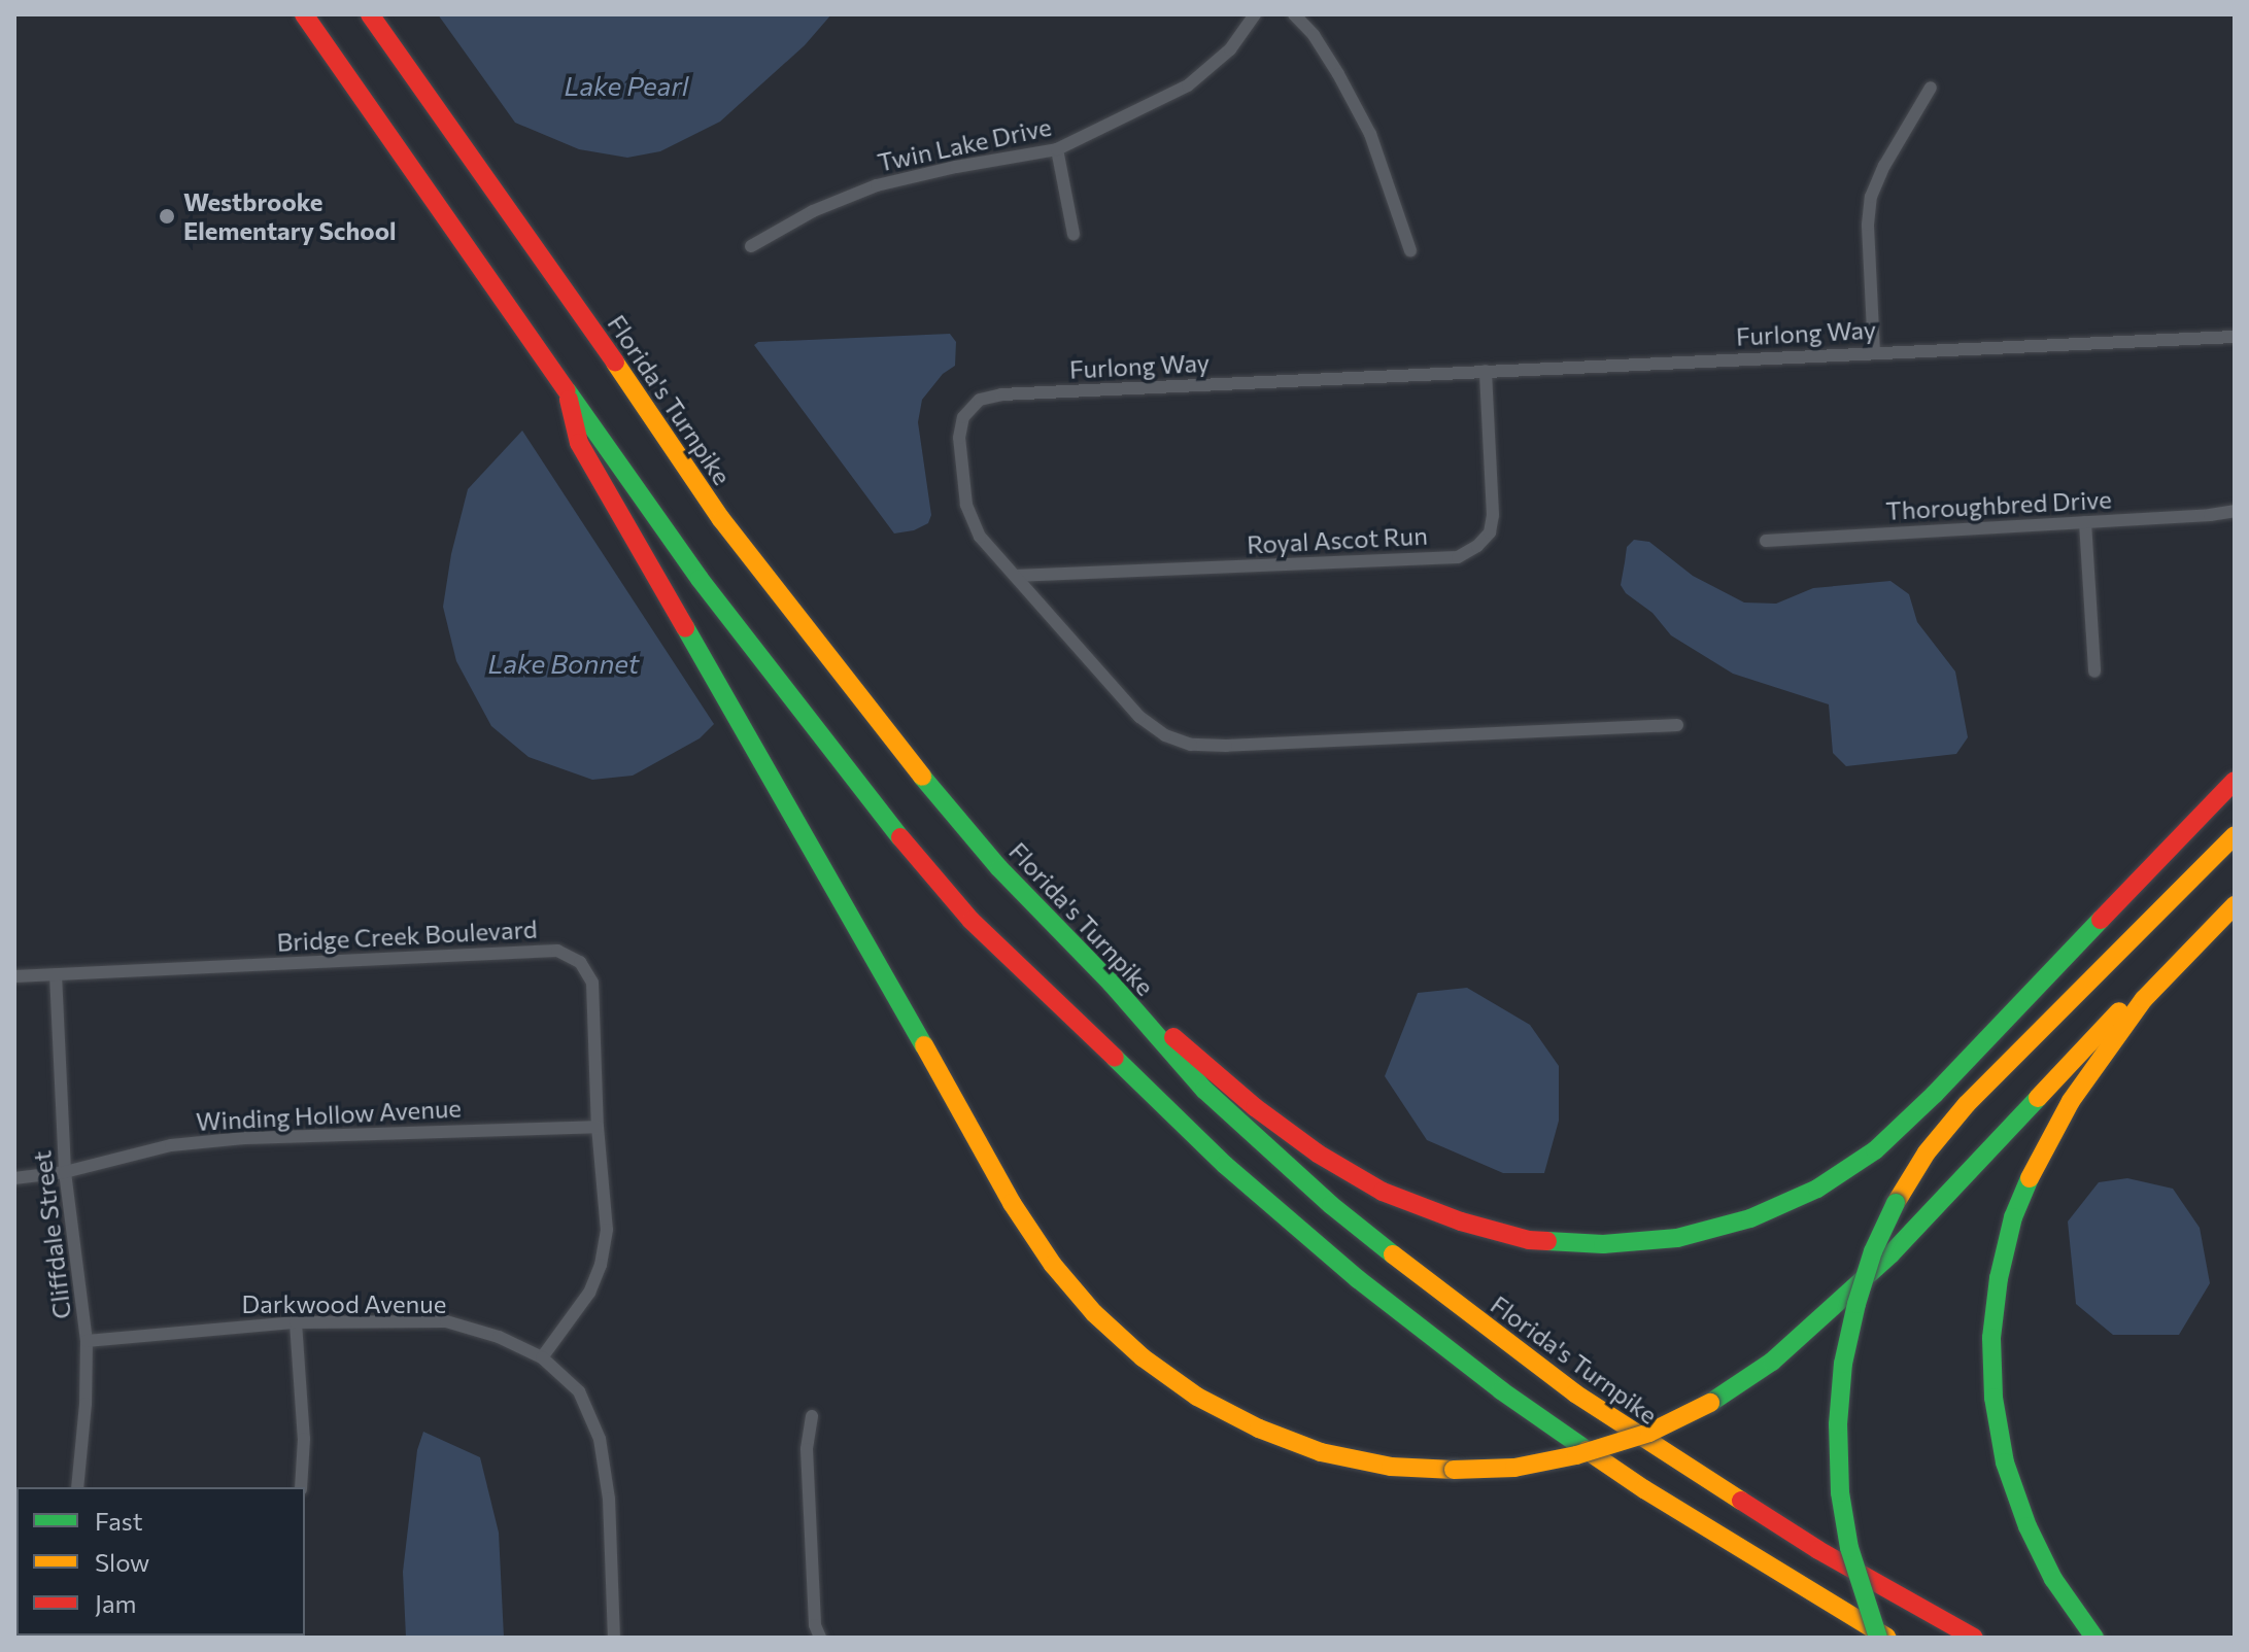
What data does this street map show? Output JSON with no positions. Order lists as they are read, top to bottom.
{
  "streets": {
    "highway": ["Florida's Turnpike"],
    "street": [
      "Twin Lake Drive",
      "Furlong Way",
      "Thoroughbred Drive",
      "Royal Ascot Run",
      "Bridge Creek Boulevard",
      "Winding Hollow Avenue",
      "Cliffdale Street",
      "Darkwood Avenue"
    ]
  },
  "crossings": [
    ["Furlong Way", "Royal Ascot Run"],
    ["Bridge Creek Boulevard", "Winding Hollow Avenue"],
    ["Bridge Creek Boulevard", "Cliffdale Street"],
    ["Bridge Creek Boulevard", "Darkwood Avenue"],
    ["Winding Hollow Avenue", "Cliffdale Street"],
    ["Cliffdale Street", "Darkwood Avenue"]
  ],
  "water": ["Lake Pearl", "Lake Bonnet"],
  "places": ["Westbrooke Elementary School"],
  "legend": ["Fast", "Slow", "Jam"]
}
